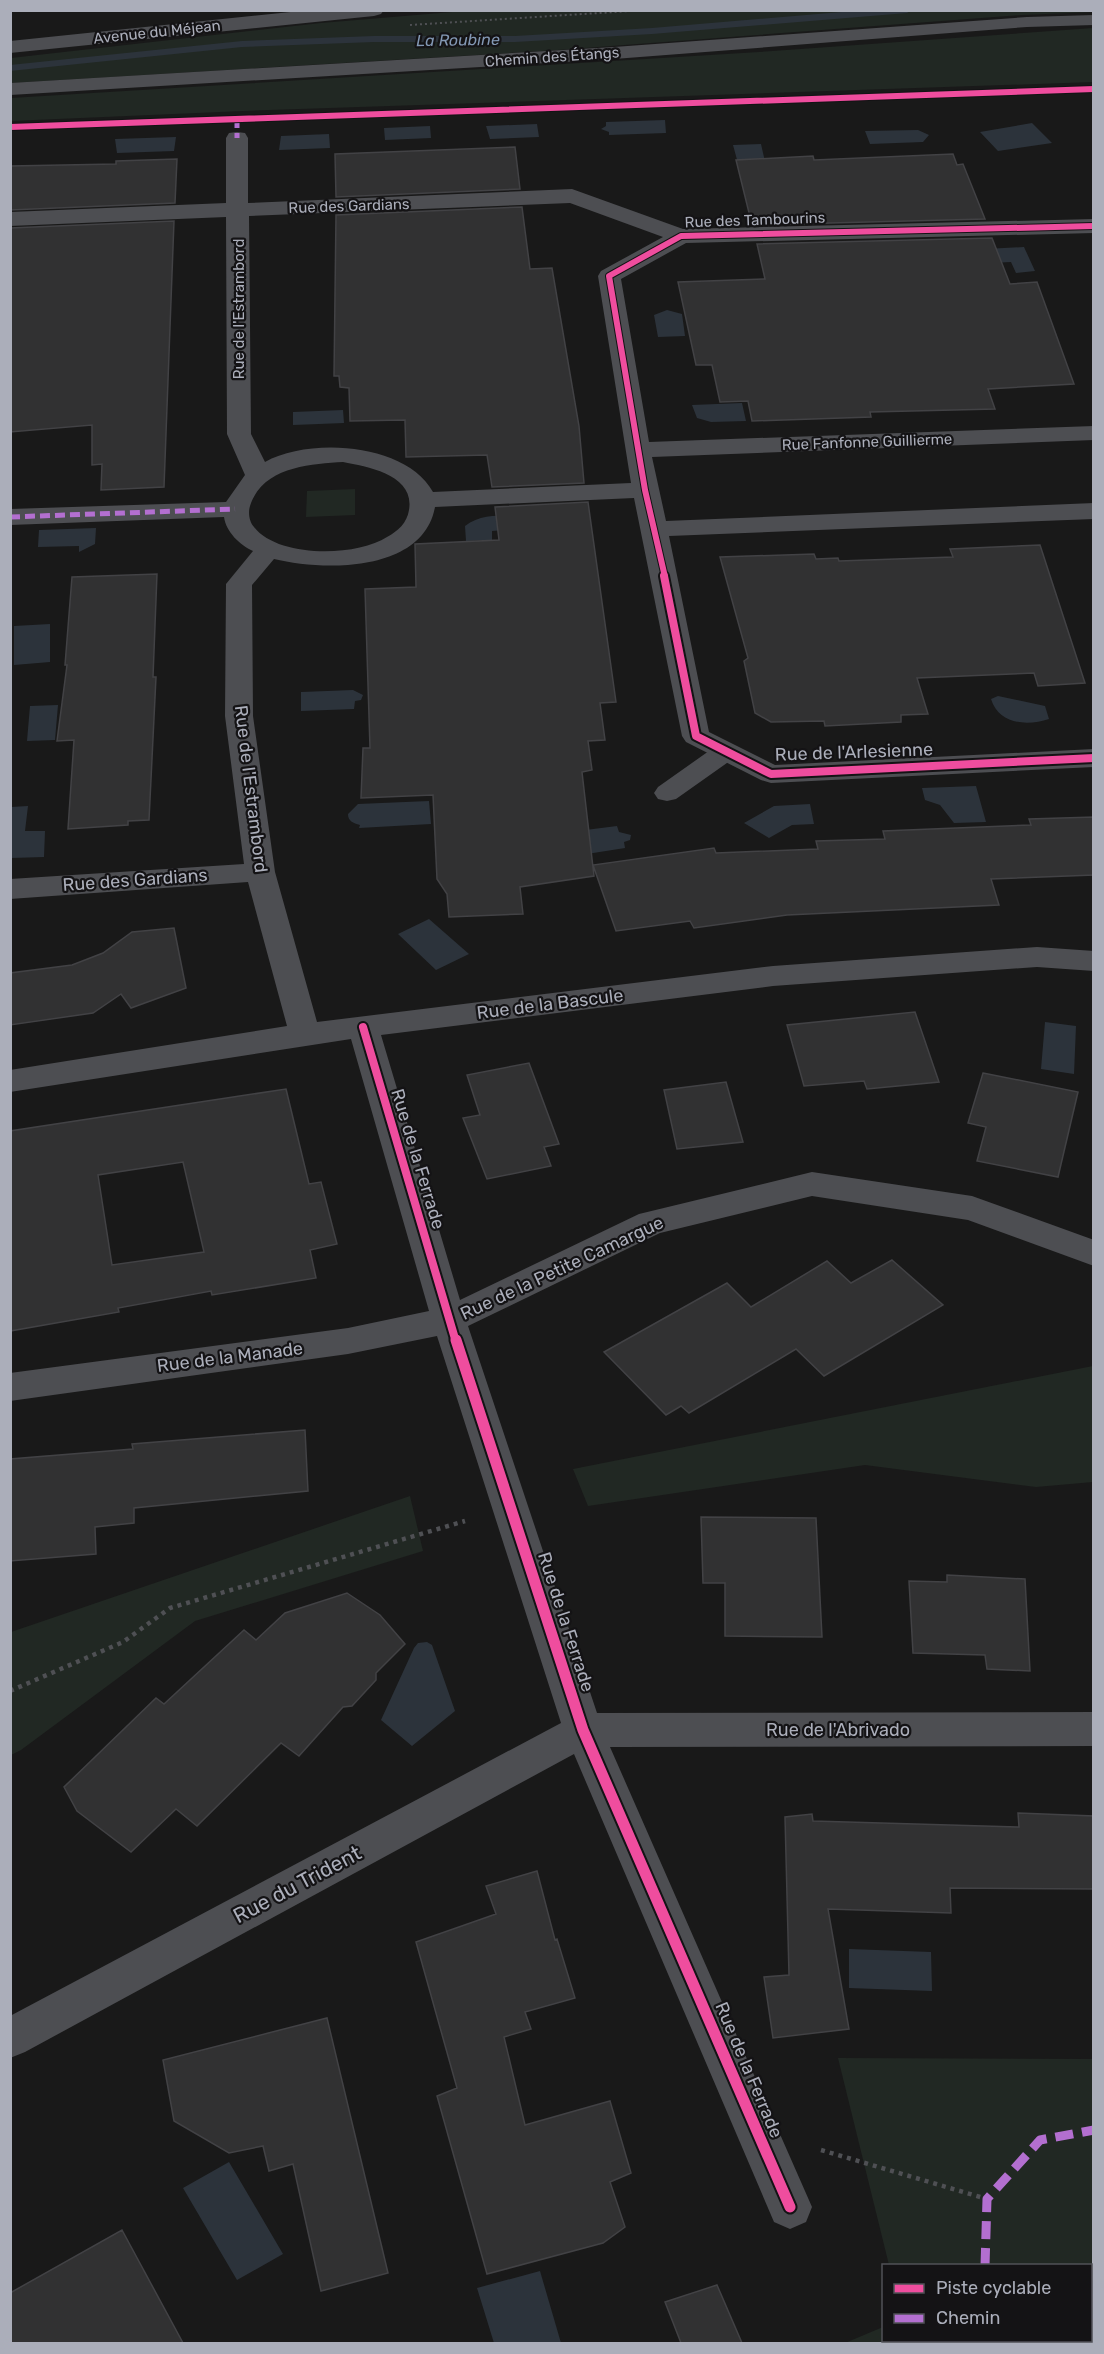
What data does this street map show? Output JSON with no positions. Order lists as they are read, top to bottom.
{
  "streets": {
    "street": [
      "Avenue du Méjean",
      "Rue des Gardians",
      "Rue des Tambourins",
      "Rue de l'Estrambord",
      "Rue Fanfonne Guillierme",
      "Rue de l'Arlesienne",
      "Rue de la Bascule",
      "Rue de la Ferrade",
      "Rue de la Petite Camargue",
      "Rue de la Manade",
      "Rue de l'Abrivado",
      "Rue du Trident"
    ],
    "lane": ["Chemin des Étangs"]
  },
  "crossings": [
    ["Rue des Gardians", "Rue des Tambourins"],
    ["Rue des Gardians", "Rue de l'Estrambord"],
    ["Rue des Tambourins", "Rue Fanfonne Guillierme"],
    ["Rue des Tambourins", "Rue de l'Arlesienne"],
    ["Rue de l'Estrambord", "Rue de la Bascule"],
    ["Rue de la Bascule", "Rue de la Ferrade"],
    ["Rue de la Ferrade", "Rue de la Petite Camargue"],
    ["Rue de la Ferrade", "Rue de la Manade"],
    ["Rue de la Ferrade", "Rue de l'Abrivado"],
    ["Rue de la Ferrade", "Rue du Trident"],
    ["Rue de la Petite Camargue", "Rue de la Manade"],
    ["Rue de l'Abrivado", "Rue du Trident"]
  ],
  "water": ["La Roubine"],
  "legend": ["Piste cyclable", "Chemin"]
}
